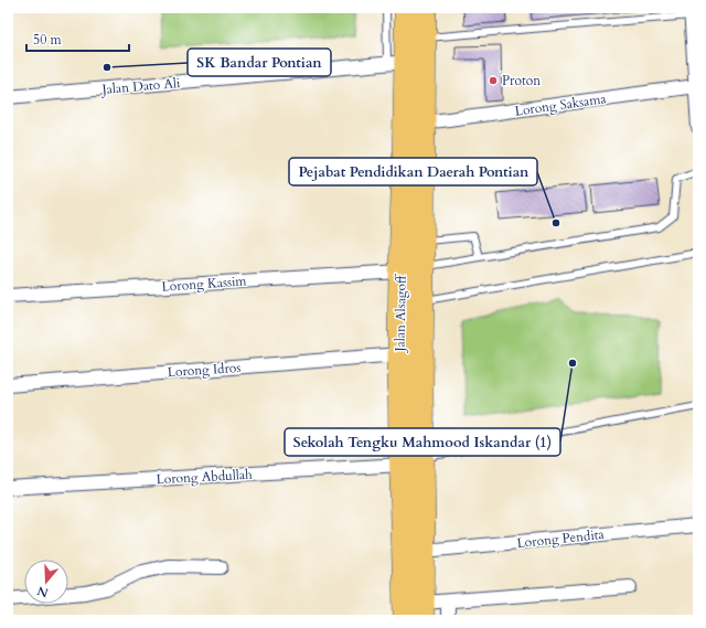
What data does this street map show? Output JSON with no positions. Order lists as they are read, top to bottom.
{
  "streets": {
    "highway": ["Jalan Alsagoff"],
    "street": [
      "Jalan Dato Ali",
      "Lorong Saksama",
      "Lorong Kassim",
      "Lorong Idros",
      "Lorong Abdullah",
      "Lorong Pendita"
    ]
  },
  "crossings": [
    ["Jalan Dato Ali", "Jalan Alsagoff"],
    ["Lorong Saksama", "Jalan Alsagoff"],
    ["Lorong Kassim", "Jalan Alsagoff"],
    ["Jalan Alsagoff", "Lorong Idros"],
    ["Jalan Alsagoff", "Lorong Abdullah"],
    ["Jalan Alsagoff", "Lorong Pendita"]
  ],
  "places": [
    "SK Bandar Pontian",
    "Proton",
    "Pejabat Pendidikan Daerah Pontian",
    "Sekolah Tengku Mahmood Iskandar (1)"
  ],
  "scale_bar": "50 m",
  "north": "bottom"
}
